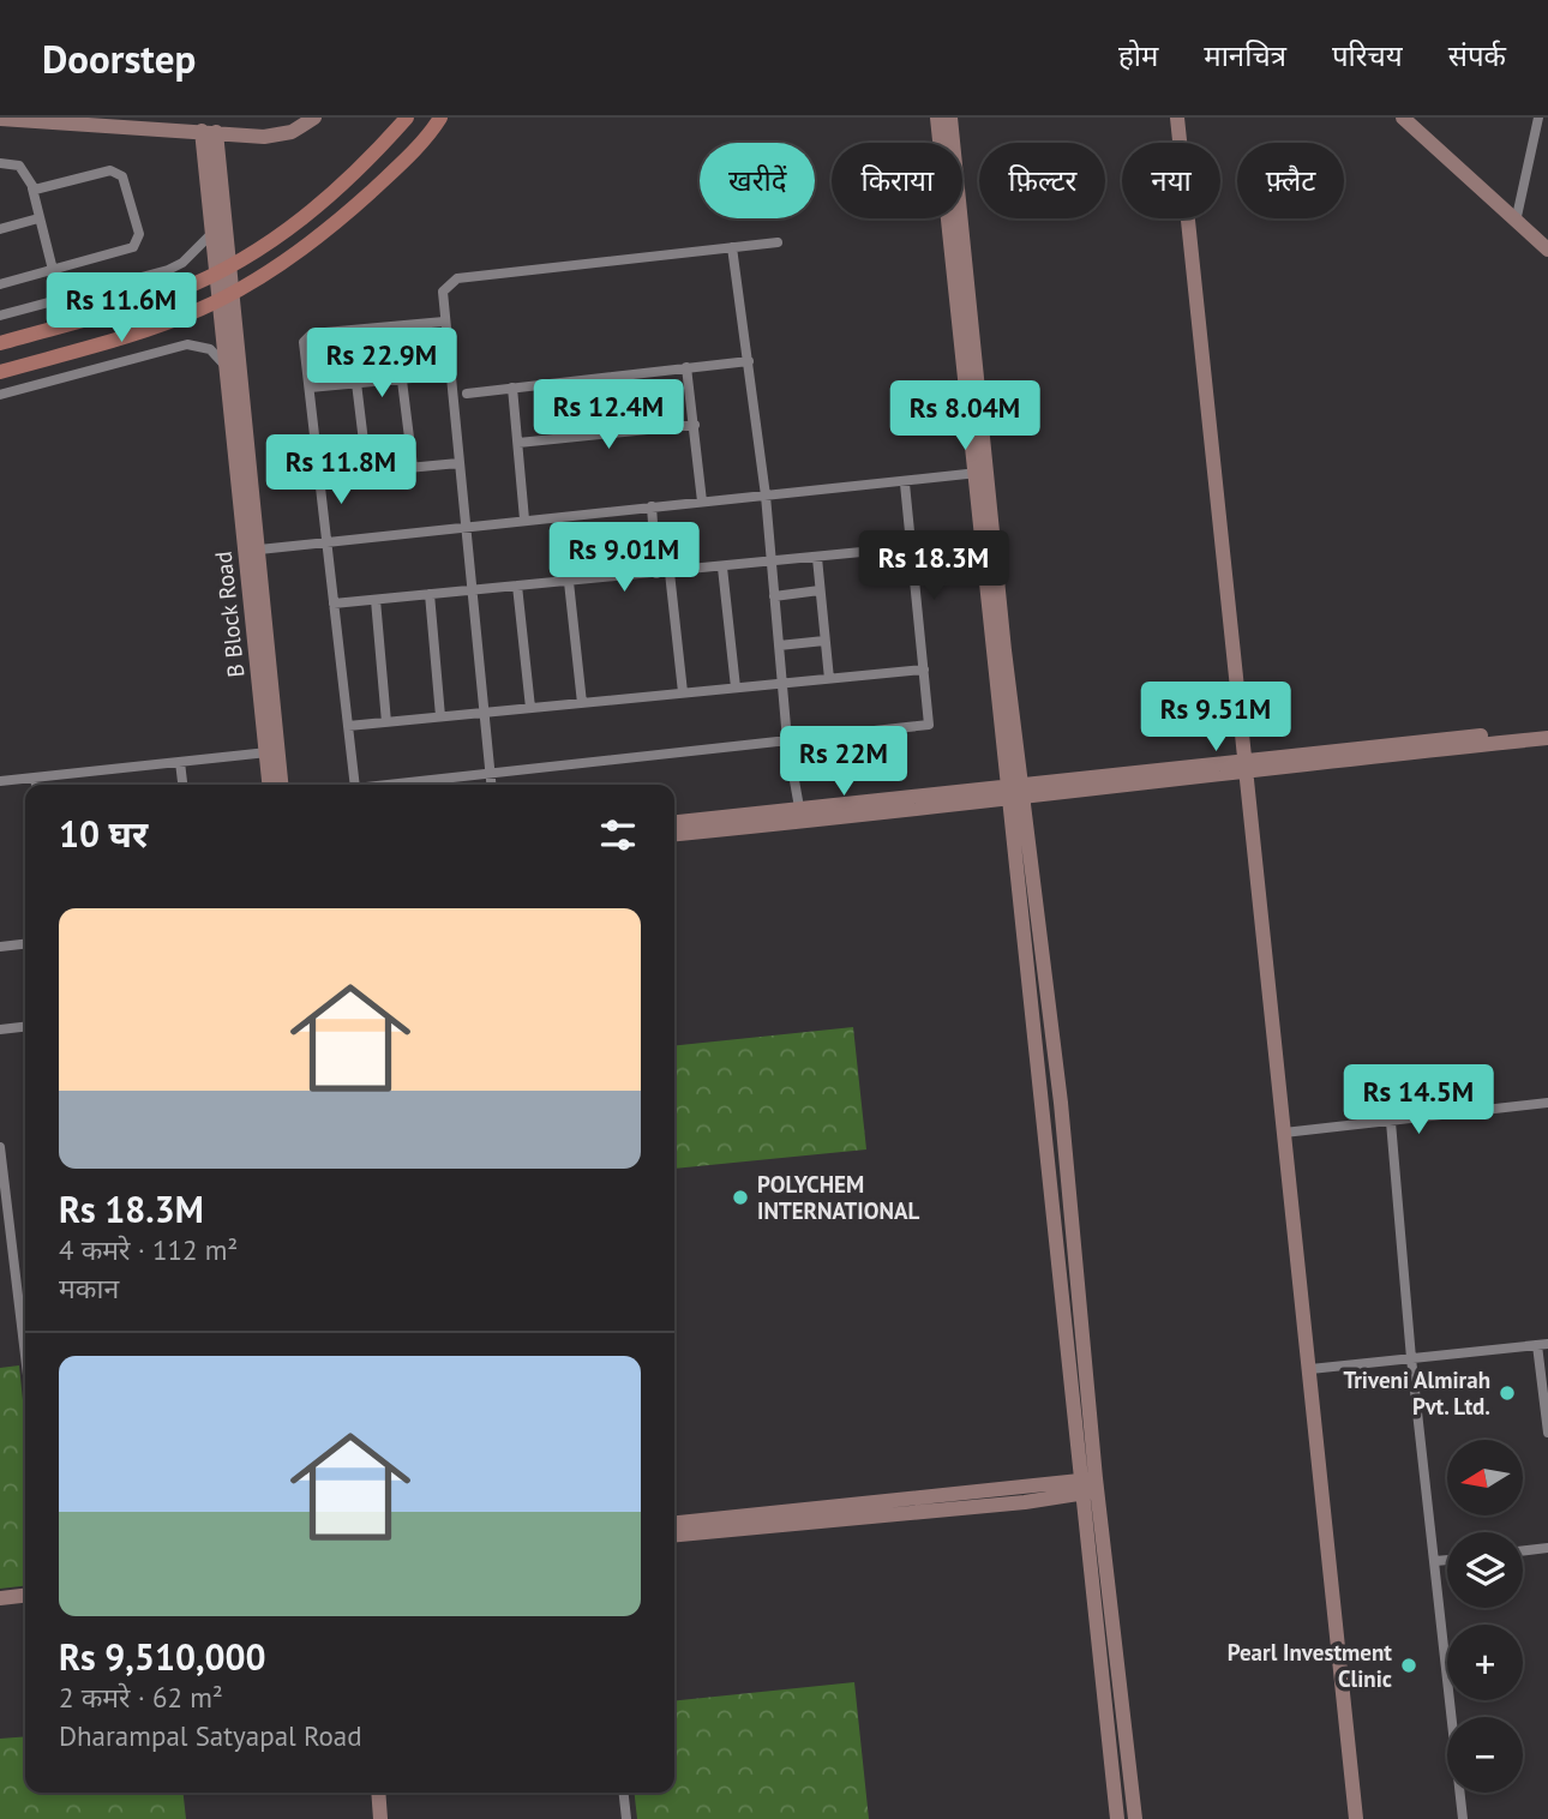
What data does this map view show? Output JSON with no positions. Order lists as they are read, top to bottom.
{
  "streets": {
    "street": ["B Block Road"]
  },
  "places": ["POLYCHEM INTERNATIONAL", "Triveni Almirah Pvt. Ltd.", "Pearl Investment Clinic"],
  "north": "left",
  "page": {
    "header": "Doorstep",
    "nav": [
      "होम",
      "मानचित्र",
      "परिचय",
      "संपर्क"
    ],
    "chip": [
      "खरीदें",
      "किराया",
      "फ़िल्टर",
      "नया",
      "फ़्लैट"
    ],
    "price": [
      "Rs 11.6M",
      "Rs 22.9M",
      "Rs 12.4M",
      "Rs 8.04M",
      "Rs 11.8M",
      "Rs 9.01M",
      "Rs 18.3M",
      "Rs 9.51M",
      "Rs 22M",
      "Rs 14.5M"
    ],
    "heading": "10 घर",
    "list": [
      {
        "name": "Rs 18.3M",
        "note": "4 कमरे · 112 m² · मकान"
      },
      {
        "name": "Rs 9,510,000",
        "note": "2 कमरे · 62 m² · Dharampal Satyapal Road"
      }
    ],
    "map_buttons": ["+", "−"]
  }
}
